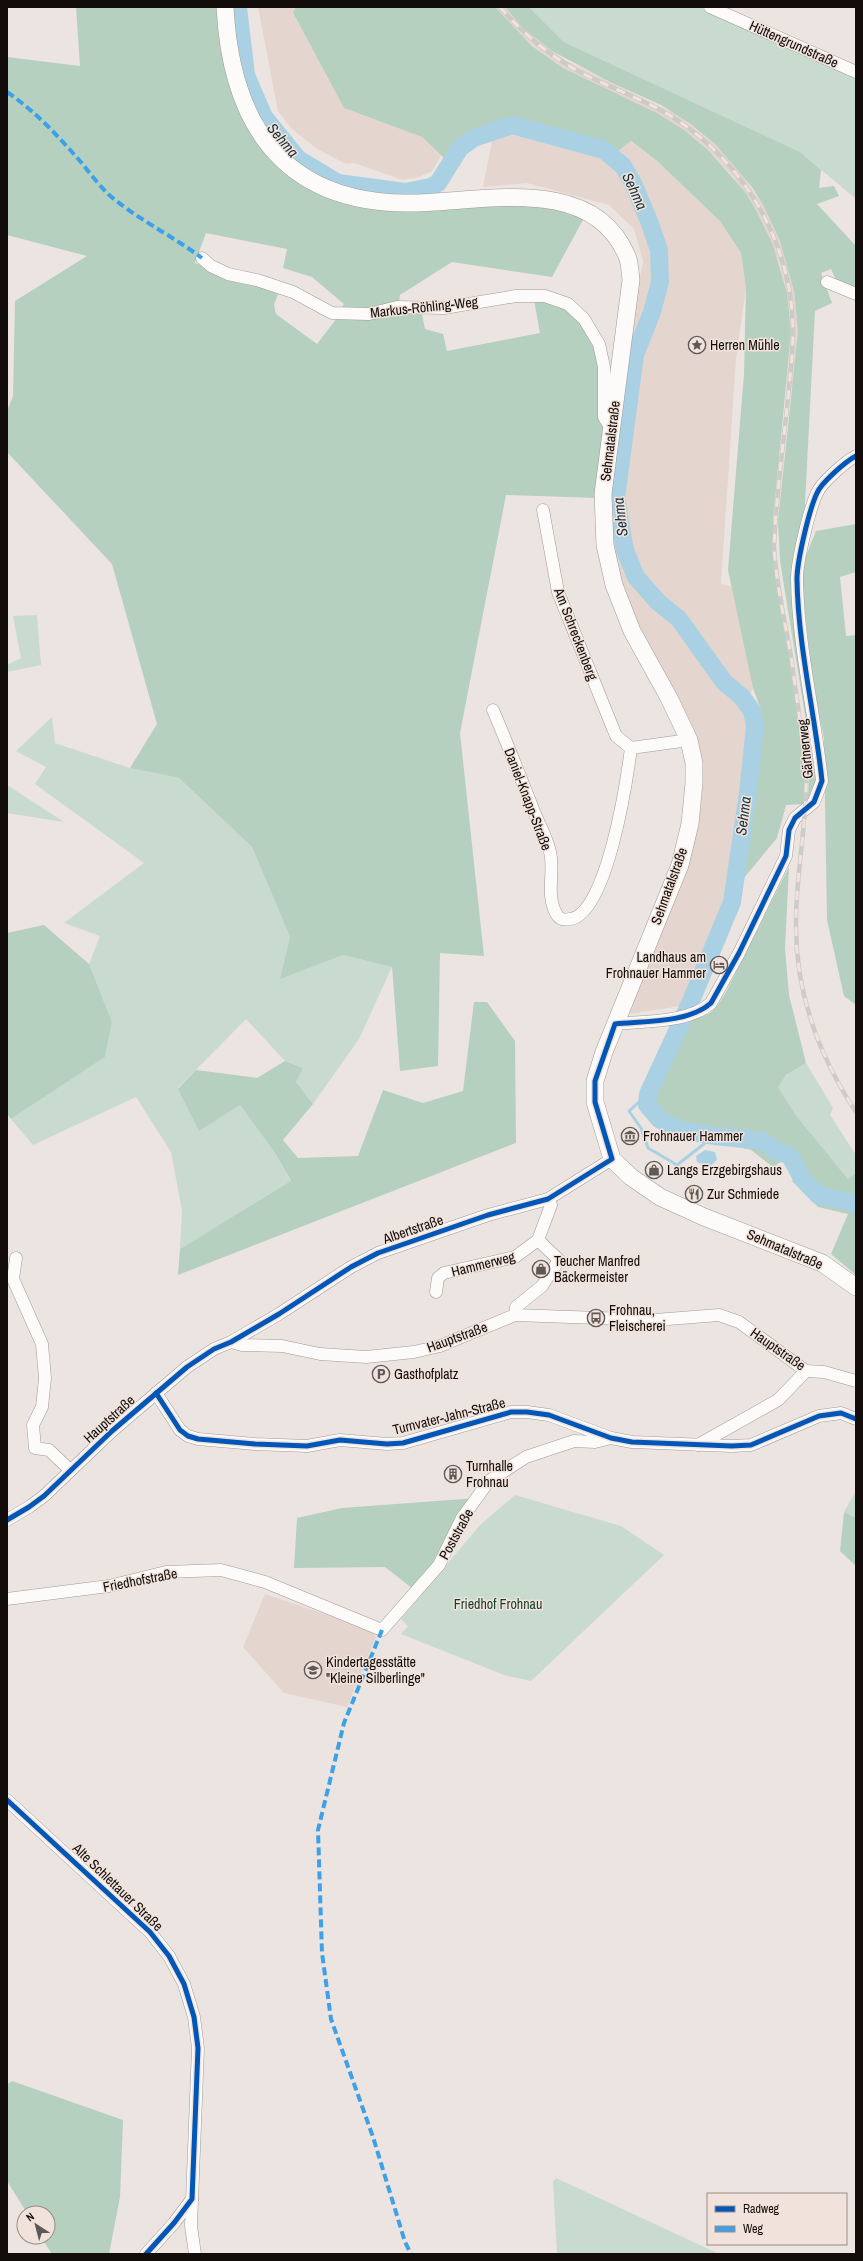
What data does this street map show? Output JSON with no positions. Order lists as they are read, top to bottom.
{
  "streets": {
    "main road": ["Sehmatalstraße"],
    "street": [
      "Hüttengrundstraße",
      "Markus-Röhling-Weg",
      "Am Schreckenberg",
      "Gärtnerweg",
      "Daniel-Knapp-Straße",
      "Albertstraße",
      "Hammerweg",
      "Hauptstraße",
      "Turnvater-Jahn-Straße",
      "Poststraße",
      "Friedhofstraße",
      "Alte Schlettauer Straße"
    ]
  },
  "crossings": [
    ["Markus-Röhling-Weg", "Sehmatalstraße"],
    ["Sehmatalstraße", "Gärtnerweg"],
    ["Sehmatalstraße", "Albertstraße"],
    ["Am Schreckenberg", "Daniel-Knapp-Straße"],
    ["Albertstraße", "Hauptstraße"],
    ["Hauptstraße", "Turnvater-Jahn-Straße"],
    ["Turnvater-Jahn-Straße", "Poststraße"],
    ["Poststraße", "Friedhofstraße"]
  ],
  "water": ["Sehma"],
  "parks": ["Friedhof Frohnau"],
  "places": {
    "place": ["Herren Mühle"],
    "hotel": ["Landhaus am Frohnauer Hammer"],
    "museum": ["Frohnauer Hammer"],
    "shop": ["Langs Erzgebirgshaus", "Teucher Manfred Bäckermeister"],
    "restaurant": ["Zur Schmiede"],
    "bus stop": ["Frohnau, Fleischerei"],
    "parking": ["Gasthofplatz"],
    "building": ["Turnhalle Frohnau"],
    "school or university": ["Kindertagesstätte \"Kleine Silberlinge\""]
  },
  "legend": ["Radweg", "Weg"],
  "north": "top left"
}
